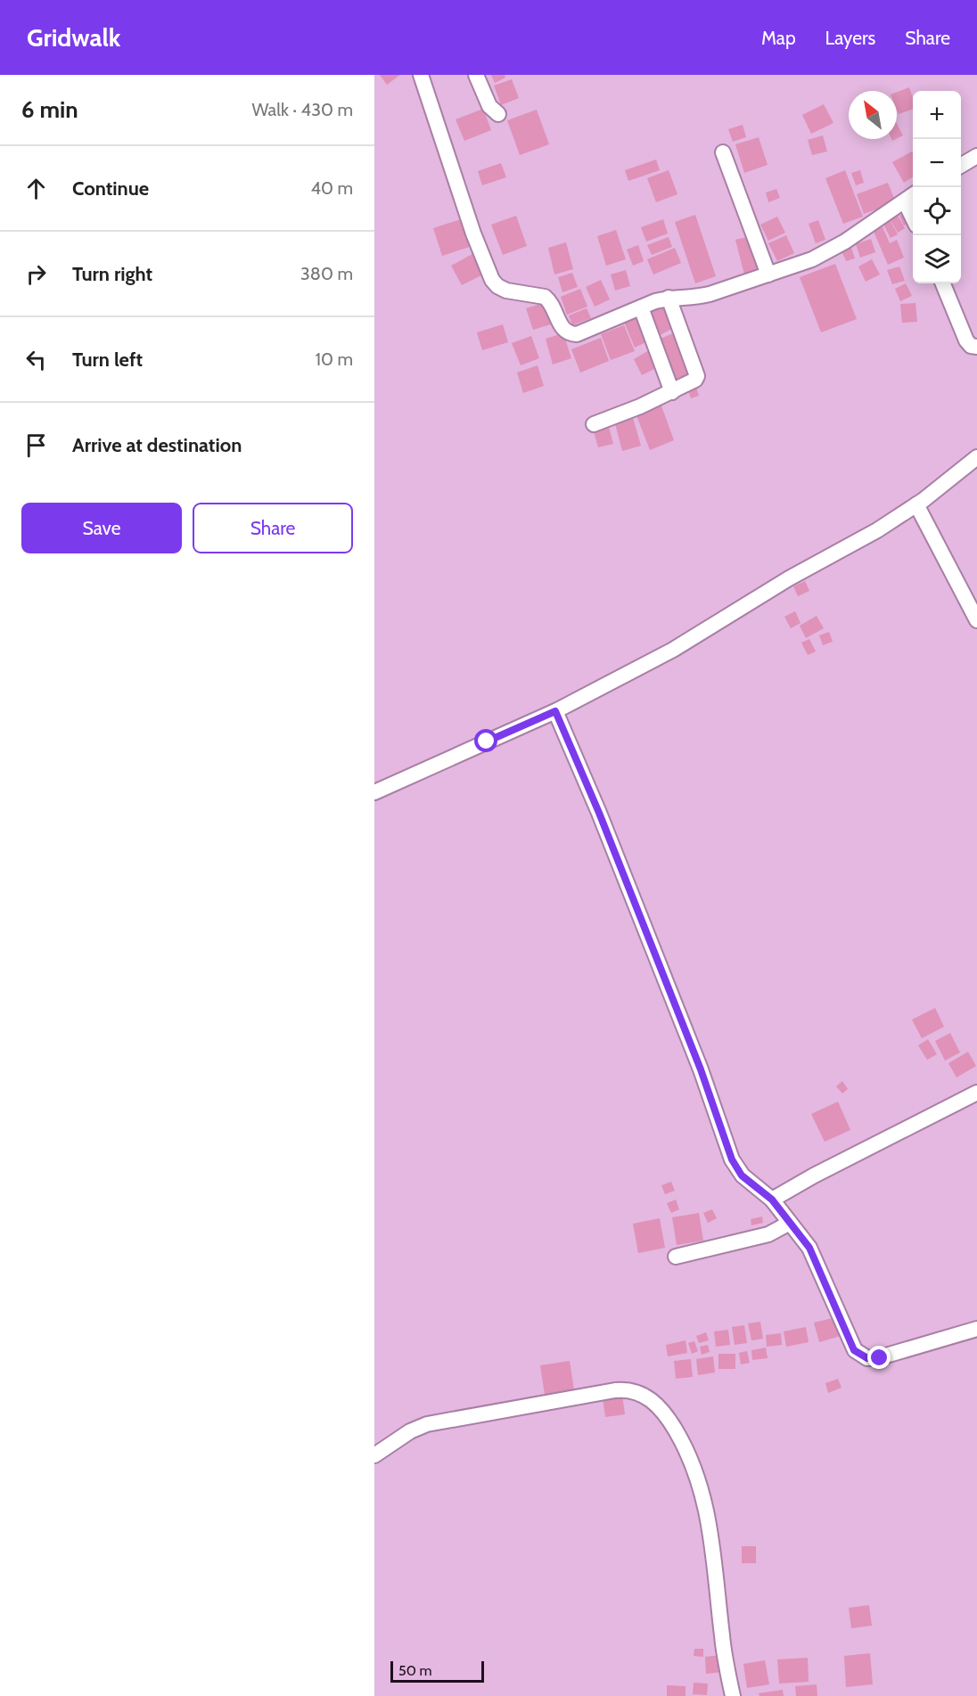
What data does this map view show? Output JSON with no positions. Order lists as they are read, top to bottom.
{
  "scale_bar": "50 m",
  "north": "top left",
  "page": {
    "header": "Gridwalk",
    "nav": ["Map", "Layers", "Share"],
    "heading": ["6 min", "Walk · 430 m"],
    "map_buttons": ["+", "−"],
    "list": [
      ["Continue", "40 m"],
      ["Turn right", "380 m"],
      ["Turn left", "10 m"],
      "Arrive at destination"
    ],
    "buttons": ["Save", "Share"],
    "scale": "50 m"
  }
}
